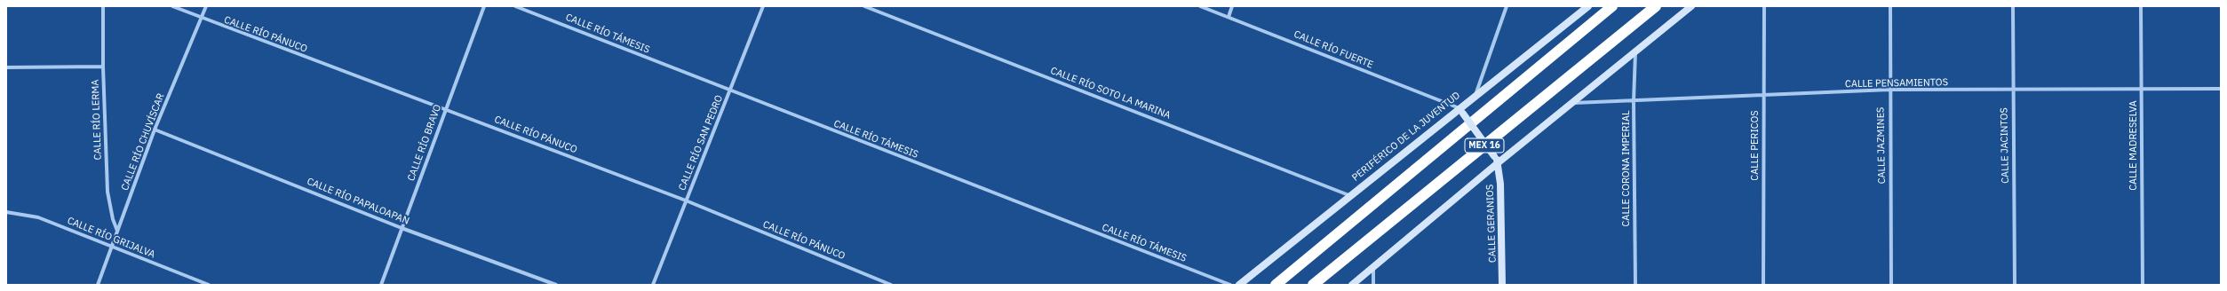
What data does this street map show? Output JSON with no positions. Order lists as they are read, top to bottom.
{
  "streets": {
    "highway": ["MEX 16"],
    "main road": ["PERIFÉRICO DE LA JUVENTUD", "CALLE GERANIOS"],
    "street": [
      "CALLE RÍO TÁMESIS",
      "CALLE RÍO PÁNUCO",
      "CALLE RÍO FUERTE",
      "CALLE PENSAMIENTOS",
      "CALLE RÍO SOTO LA MARINA",
      "CALLE RÍO LERMA",
      "CALLE RÍO CHUVÍSCAR",
      "CALLE RÍO BRAVO",
      "CALLE RÍO SAN PEDRO",
      "CALLE PERICOS",
      "CALLE JAZMINES",
      "CALLE JACINTOS",
      "CALLE MADRESELVA",
      "CALLE CORONA IMPERIAL",
      "CALLE RÍO PAPALOAPAN",
      "CALLE RÍO GRIJALVA"
    ]
  },
  "crossings": [
    ["CALLE RÍO TÁMESIS", "CALLE RÍO SAN PEDRO"],
    ["CALLE RÍO PÁNUCO", "CALLE RÍO CHUVÍSCAR"],
    ["CALLE RÍO PÁNUCO", "CALLE RÍO BRAVO"],
    ["CALLE RÍO PÁNUCO", "CALLE RÍO SAN PEDRO"],
    ["CALLE RÍO FUERTE", "PERIFÉRICO DE LA JUVENTUD"],
    ["CALLE PENSAMIENTOS", "CALLE PERICOS"],
    ["CALLE PENSAMIENTOS", "CALLE JAZMINES"],
    ["CALLE PENSAMIENTOS", "CALLE JACINTOS"],
    ["CALLE PENSAMIENTOS", "CALLE MADRESELVA"],
    ["CALLE PENSAMIENTOS", "CALLE CORONA IMPERIAL"],
    ["CALLE RÍO SOTO LA MARINA", "PERIFÉRICO DE LA JUVENTUD"],
    ["CALLE RÍO LERMA", "CALLE RÍO CHUVÍSCAR"],
    ["CALLE RÍO CHUVÍSCAR", "CALLE RÍO PAPALOAPAN"],
    ["CALLE RÍO CHUVÍSCAR", "CALLE RÍO GRIJALVA"],
    ["CALLE RÍO BRAVO", "CALLE RÍO PAPALOAPAN"]
  ]
}
